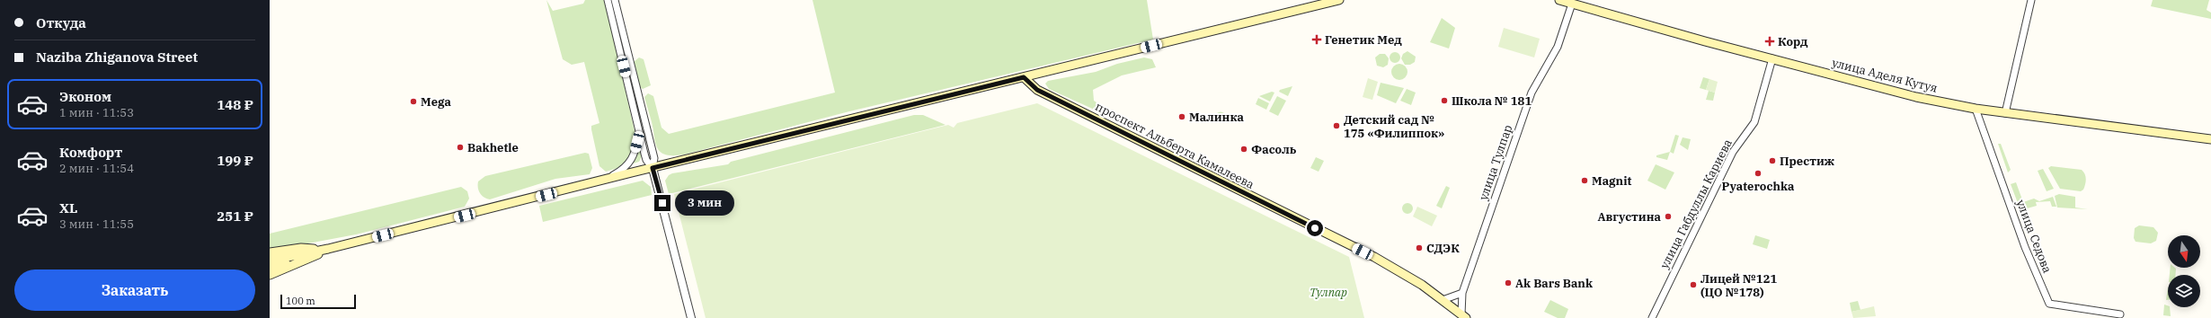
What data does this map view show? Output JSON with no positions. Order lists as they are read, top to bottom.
{
  "streets": {
    "main road": ["улица Аделя Кутуя", "проспект Альберта Камалеева"],
    "street": ["улица Тулпар", "улица Габдуллы Кариева", "улица Седова"]
  },
  "crossings": [
    ["улица Аделя Кутуя", "улица Тулпар"],
    ["улица Аделя Кутуя", "улица Габдуллы Кариева"],
    ["улица Аделя Кутуя", "улица Седова"],
    ["проспект Альберта Камалеева", "улица Тулпар"]
  ],
  "parks": ["Тулпар"],
  "places": {
    "health": ["Генетик Мед", "Корд"],
    "other": [
      "Школа № 181",
      "Mega",
      "Малинка",
      "Детский сад № 175 «Филиппок»",
      "Bakhetle",
      "Фасоль",
      "Престиж",
      "Pyaterochka",
      "Magnit",
      "Августина",
      "СДЭК",
      "Ak Bars Bank",
      "Лицей №121 (ЦО №178)"
    ]
  },
  "scale_bar": "100 m",
  "north": "bottom",
  "page": {
    "banner": ["Откуда", "Naziba Zhiganova Street"],
    "list": [
      {
        "name": "Эконом",
        "note": "1 мин · 11:53",
        "value": "148 ₽"
      },
      {
        "name": "Комфорт",
        "note": "2 мин · 11:54",
        "value": "199 ₽"
      },
      {
        "name": "XL",
        "note": "3 мин · 11:55",
        "value": "251 ₽"
      }
    ],
    "bubble": "3 мин",
    "buttons": "Заказать",
    "scale": "100 m"
  }
}
